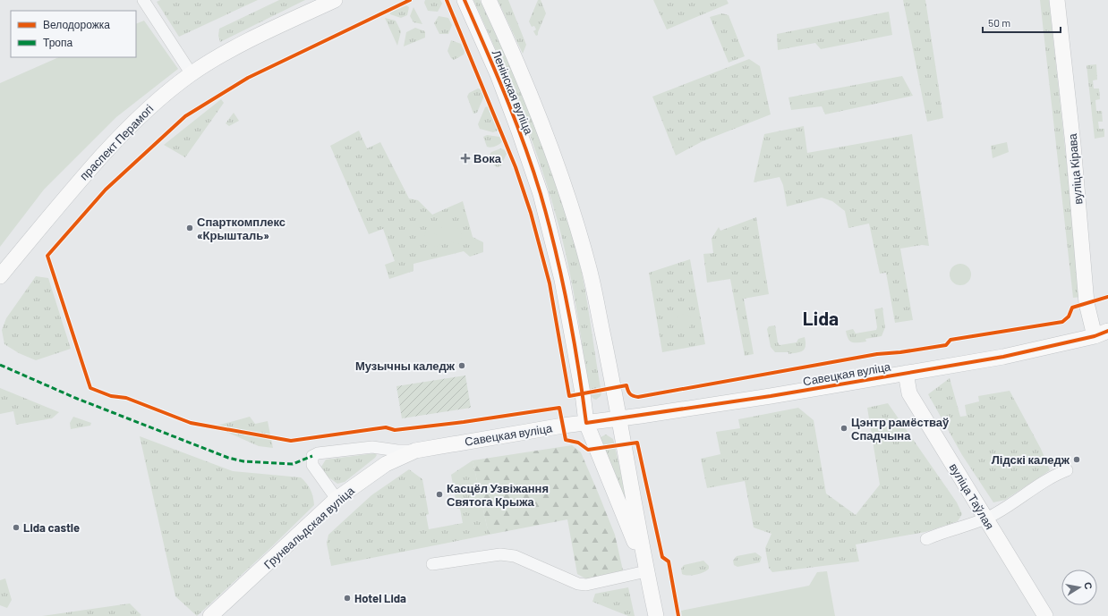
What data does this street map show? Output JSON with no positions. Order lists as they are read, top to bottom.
{
  "streets": {
    "main road": [
      "Ленінская вуліца",
      "праспект Перамогі",
      "вуліца Кірава",
      "Савецкая вуліца",
      "вуліца Таўлая",
      "Грунвальдская вуліца"
    ]
  },
  "crossings": [
    ["Ленінская вуліца", "Савецкая вуліца"],
    ["вуліца Кірава", "Савецкая вуліца"],
    ["Савецкая вуліца", "вуліца Таўлая"],
    ["Савецкая вуліца", "Грунвальдская вуліца"]
  ],
  "districts": ["Lida"],
  "places": {
    "health": ["Вока"],
    "other": [
      "Спарткомплекс «Крышталь»",
      "Музычны каледж",
      "Цэнтр рамёстваў Спадчына",
      "Лідскі каледж",
      "Касцёл Узвіжання Святога Крыжа",
      "Lida castle",
      "Hotel Lida"
    ]
  },
  "legend": ["Велодорожка", "Тропа"],
  "scale_bar": "50 m",
  "north": "right"
}
